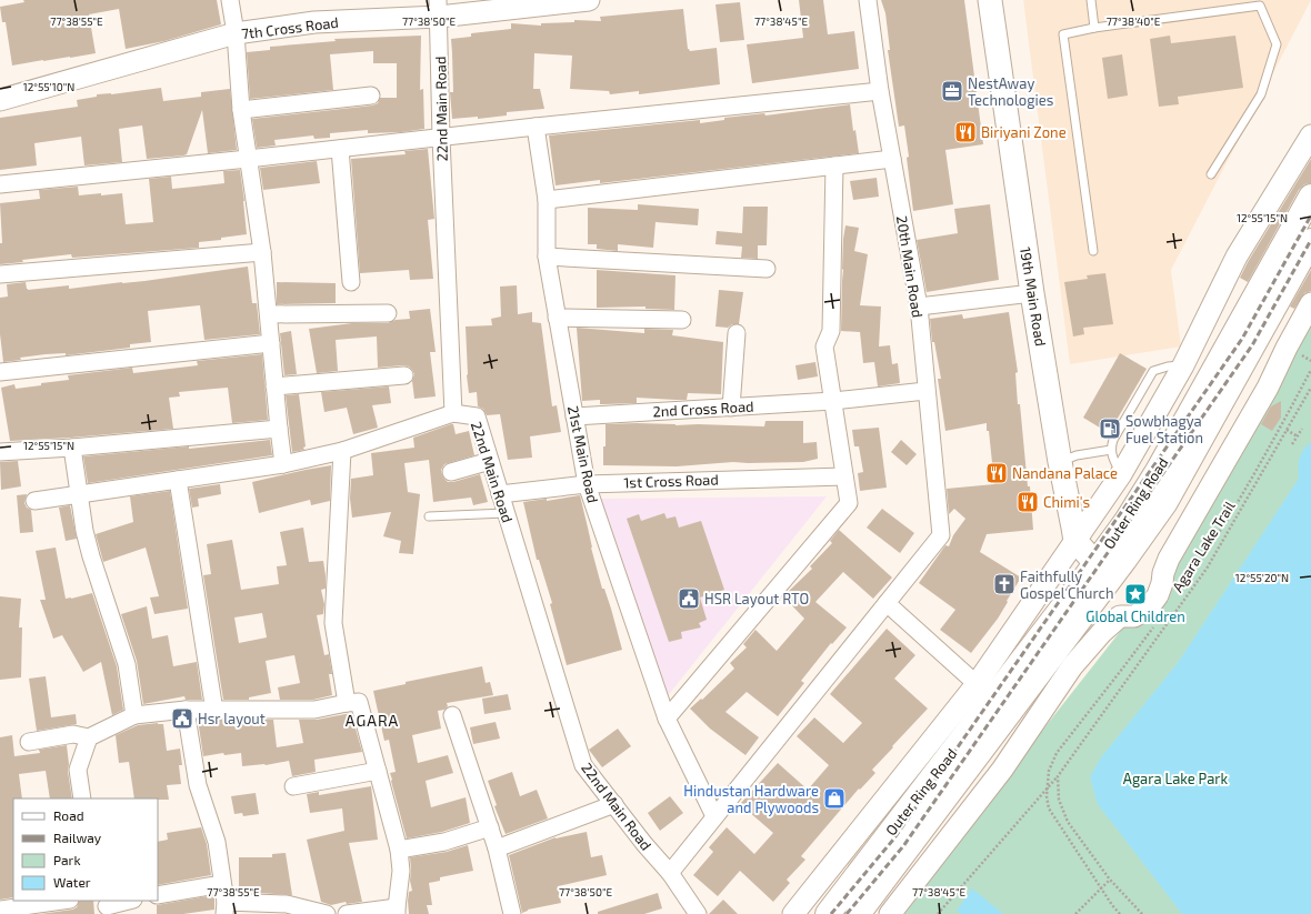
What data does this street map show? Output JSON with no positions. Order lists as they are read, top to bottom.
{
  "streets": {
    "highway": ["Outer Ring Road"],
    "main road": ["19th Main Road"],
    "street": [
      "7th Cross Road",
      "22nd Main Road",
      "20th Main Road",
      "2nd Cross Road",
      "21st Main Road",
      "1st Cross Road"
    ],
    "path": ["Agara Lake Trail"]
  },
  "crossings": [
    ["7th Cross Road", "22nd Main Road"],
    ["22nd Main Road", "1st Cross Road"],
    ["20th Main Road", "2nd Cross Road"],
    ["2nd Cross Road", "21st Main Road"],
    ["21st Main Road", "1st Cross Road"]
  ],
  "districts": ["AGARA"],
  "parks": ["Agara Lake Park"],
  "places": {
    "office": ["NestAway Technologies"],
    "restaurant": ["Biriyani Zone", "Nandana Palace", "Chimi's"],
    "fuel station": ["Sowbhagya Fuel Station"],
    "church": ["Faithfully Gospel Church"],
    "place": ["Global Children"],
    "public building": ["HSR Layout RTO", "Hsr layout"],
    "shop": ["Hindustan Hardware and Plywoods"]
  },
  "legend": [
    "Road",
    "Railway",
    "Park",
    "Water"
  ],
  "coordinates": [
    "77°38'40\"E",
    "77°38'55\"E",
    "77°38'50\"E",
    "77°38'45\"E",
    "12°55'10\"N",
    "12°55'15\"N",
    "12°55'20\"N"
  ]
}
